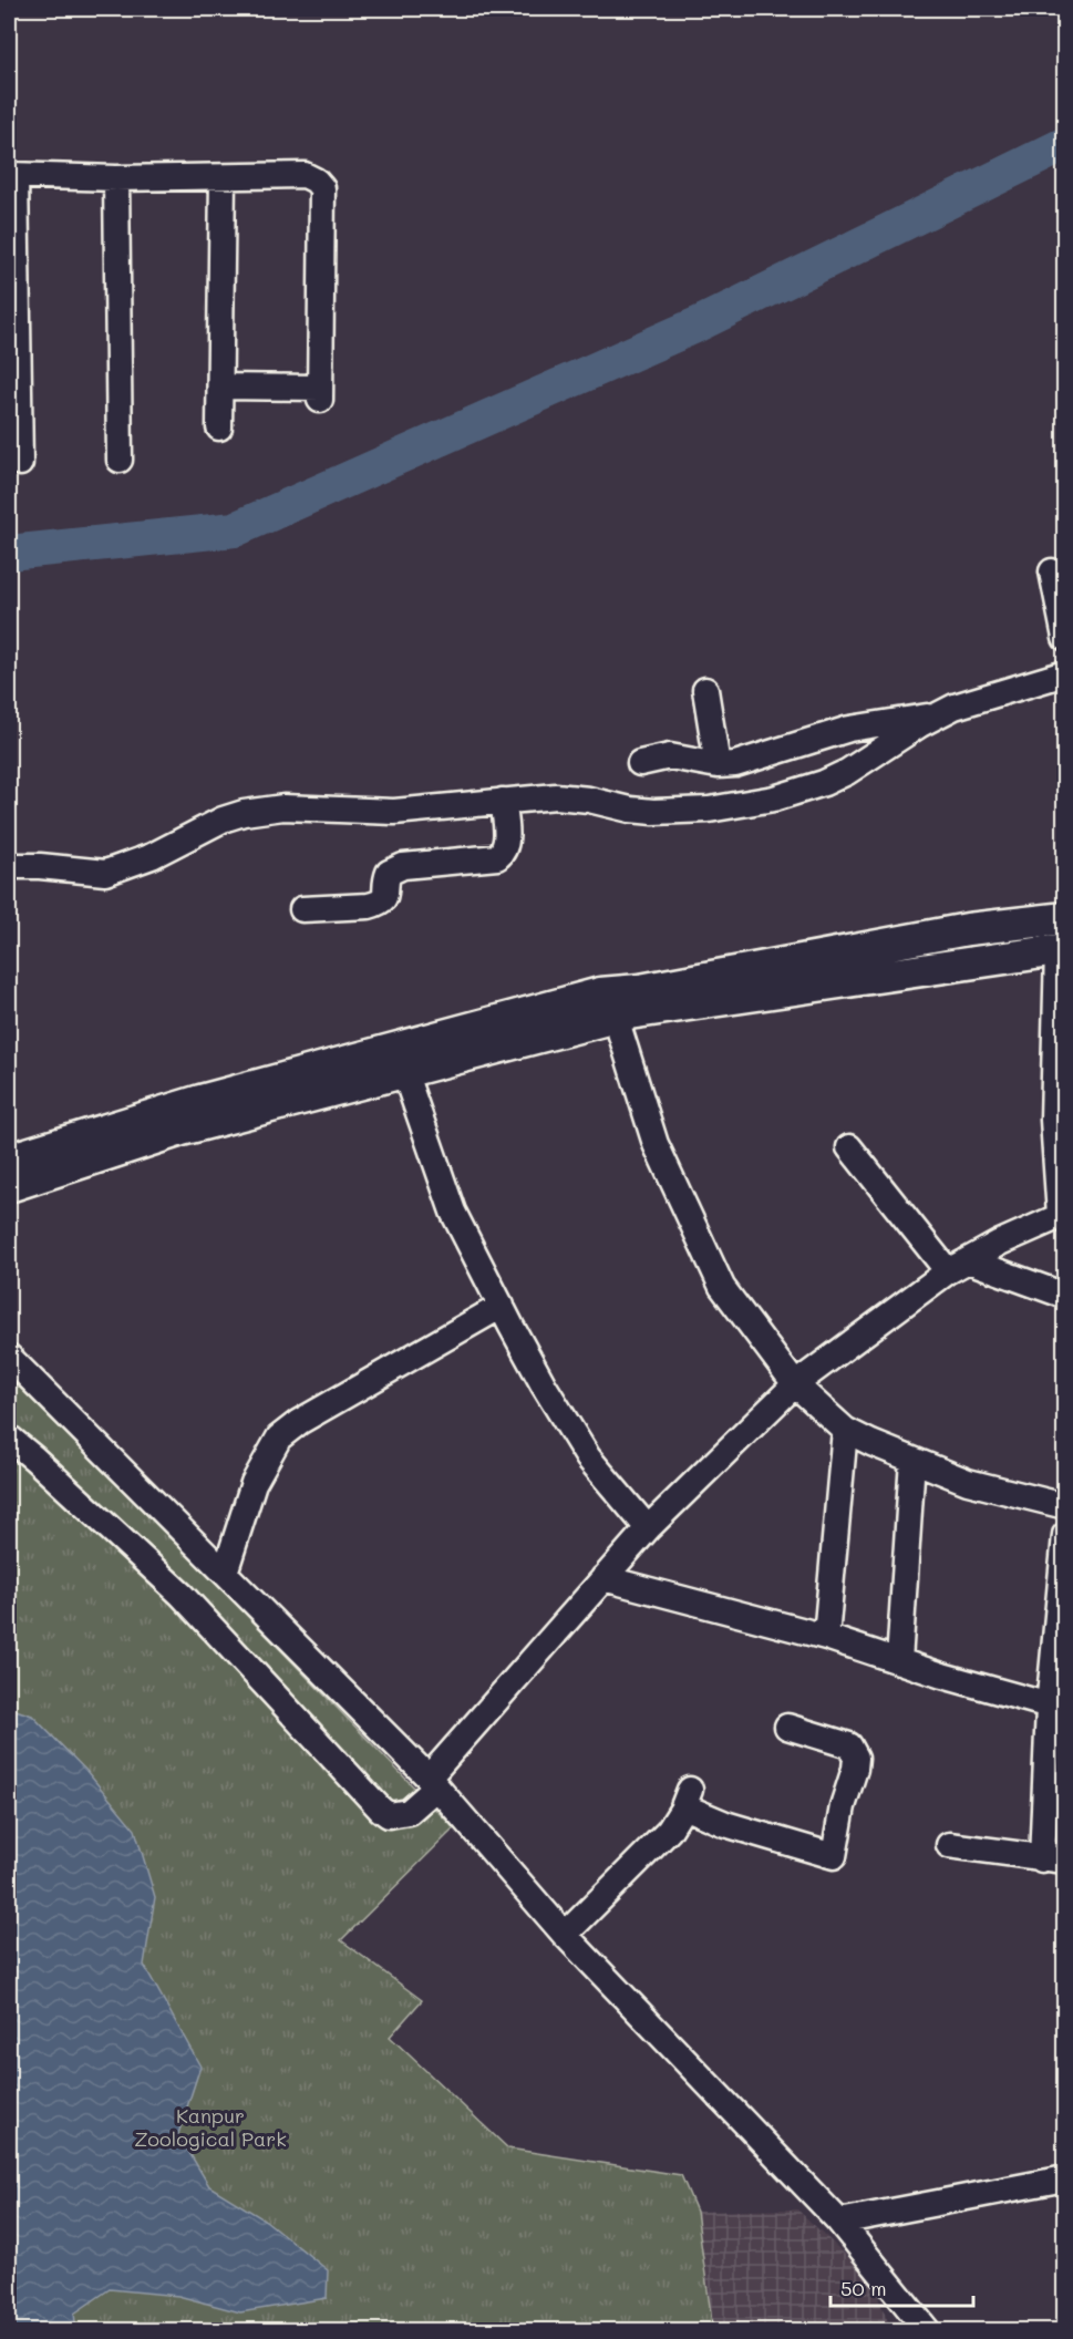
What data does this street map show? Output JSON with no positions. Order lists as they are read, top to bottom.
{
  "parks": ["Kanpur Zoological Park"],
  "scale_bar": "50 m"
}
